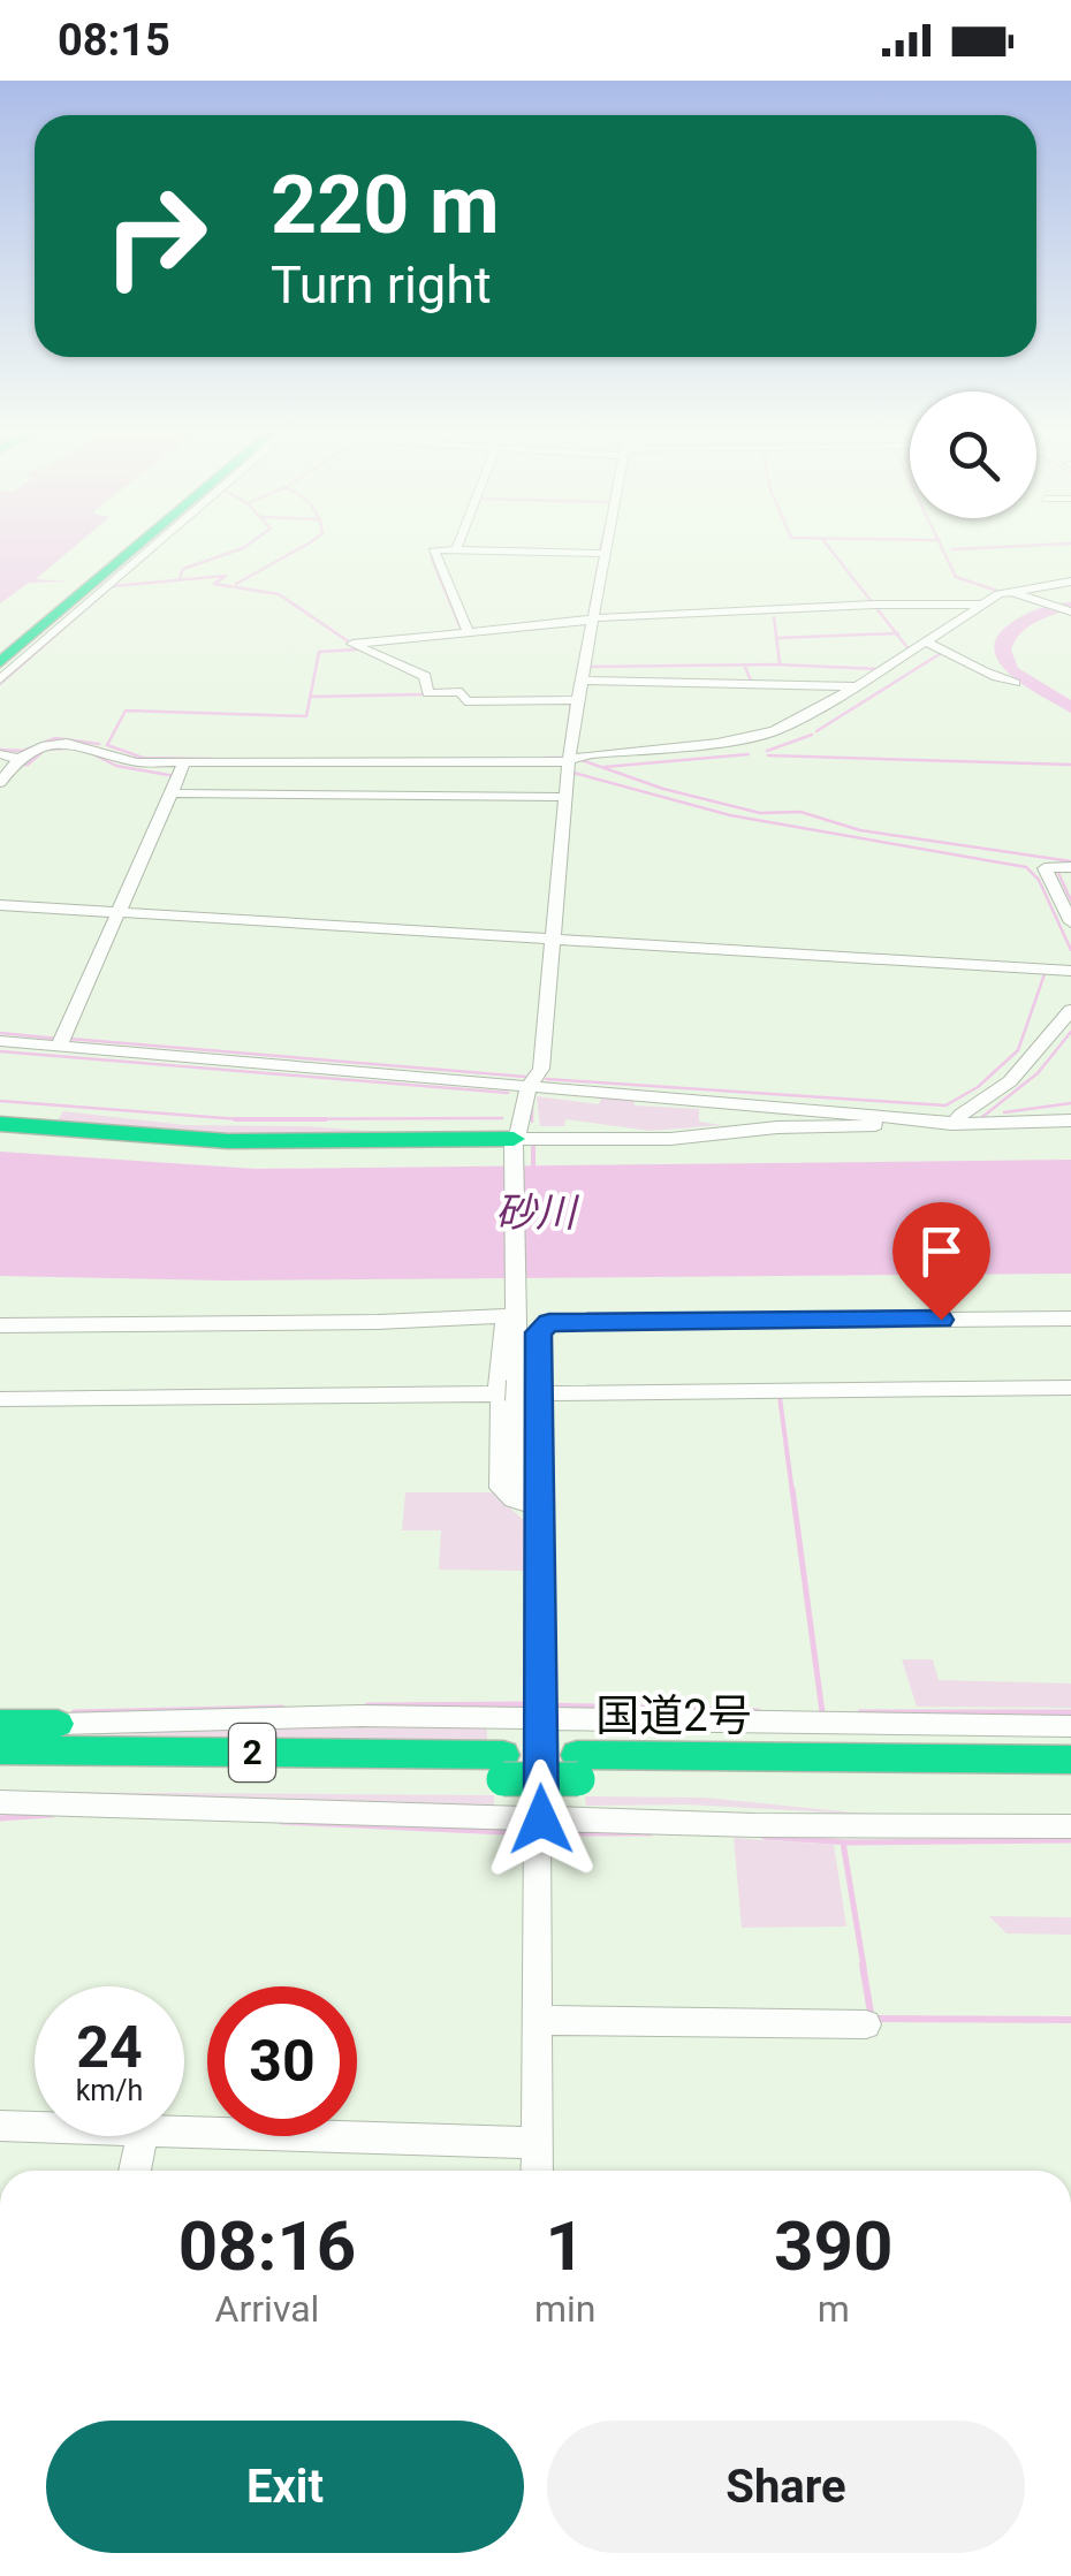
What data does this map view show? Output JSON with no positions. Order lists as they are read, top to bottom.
{
  "streets": {
    "main road": ["国道2号", "2"]
  },
  "water": ["砂川"],
  "page": {
    "status": "08:15",
    "turn": ["220 m", "Turn right"],
    "speed": "24 km/h",
    "limit": "30",
    "eta": [
      "08:16",
      "Arrival",
      "1",
      "min",
      "390",
      "m"
    ],
    "buttons": ["Exit", "Share"]
  }
}
